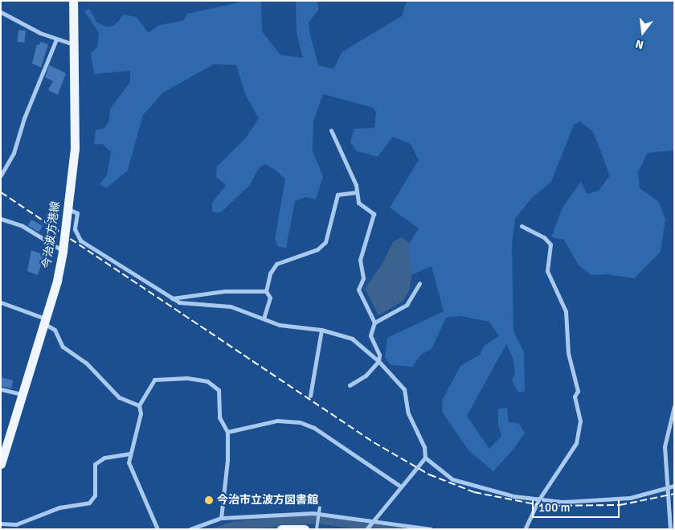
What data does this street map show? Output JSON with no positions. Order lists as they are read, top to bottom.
{
  "streets": {
    "main road": ["今治波方港線"]
  },
  "places": ["今治市立波方図書館"],
  "scale_bar": "100 m",
  "north": "bottom"
}
